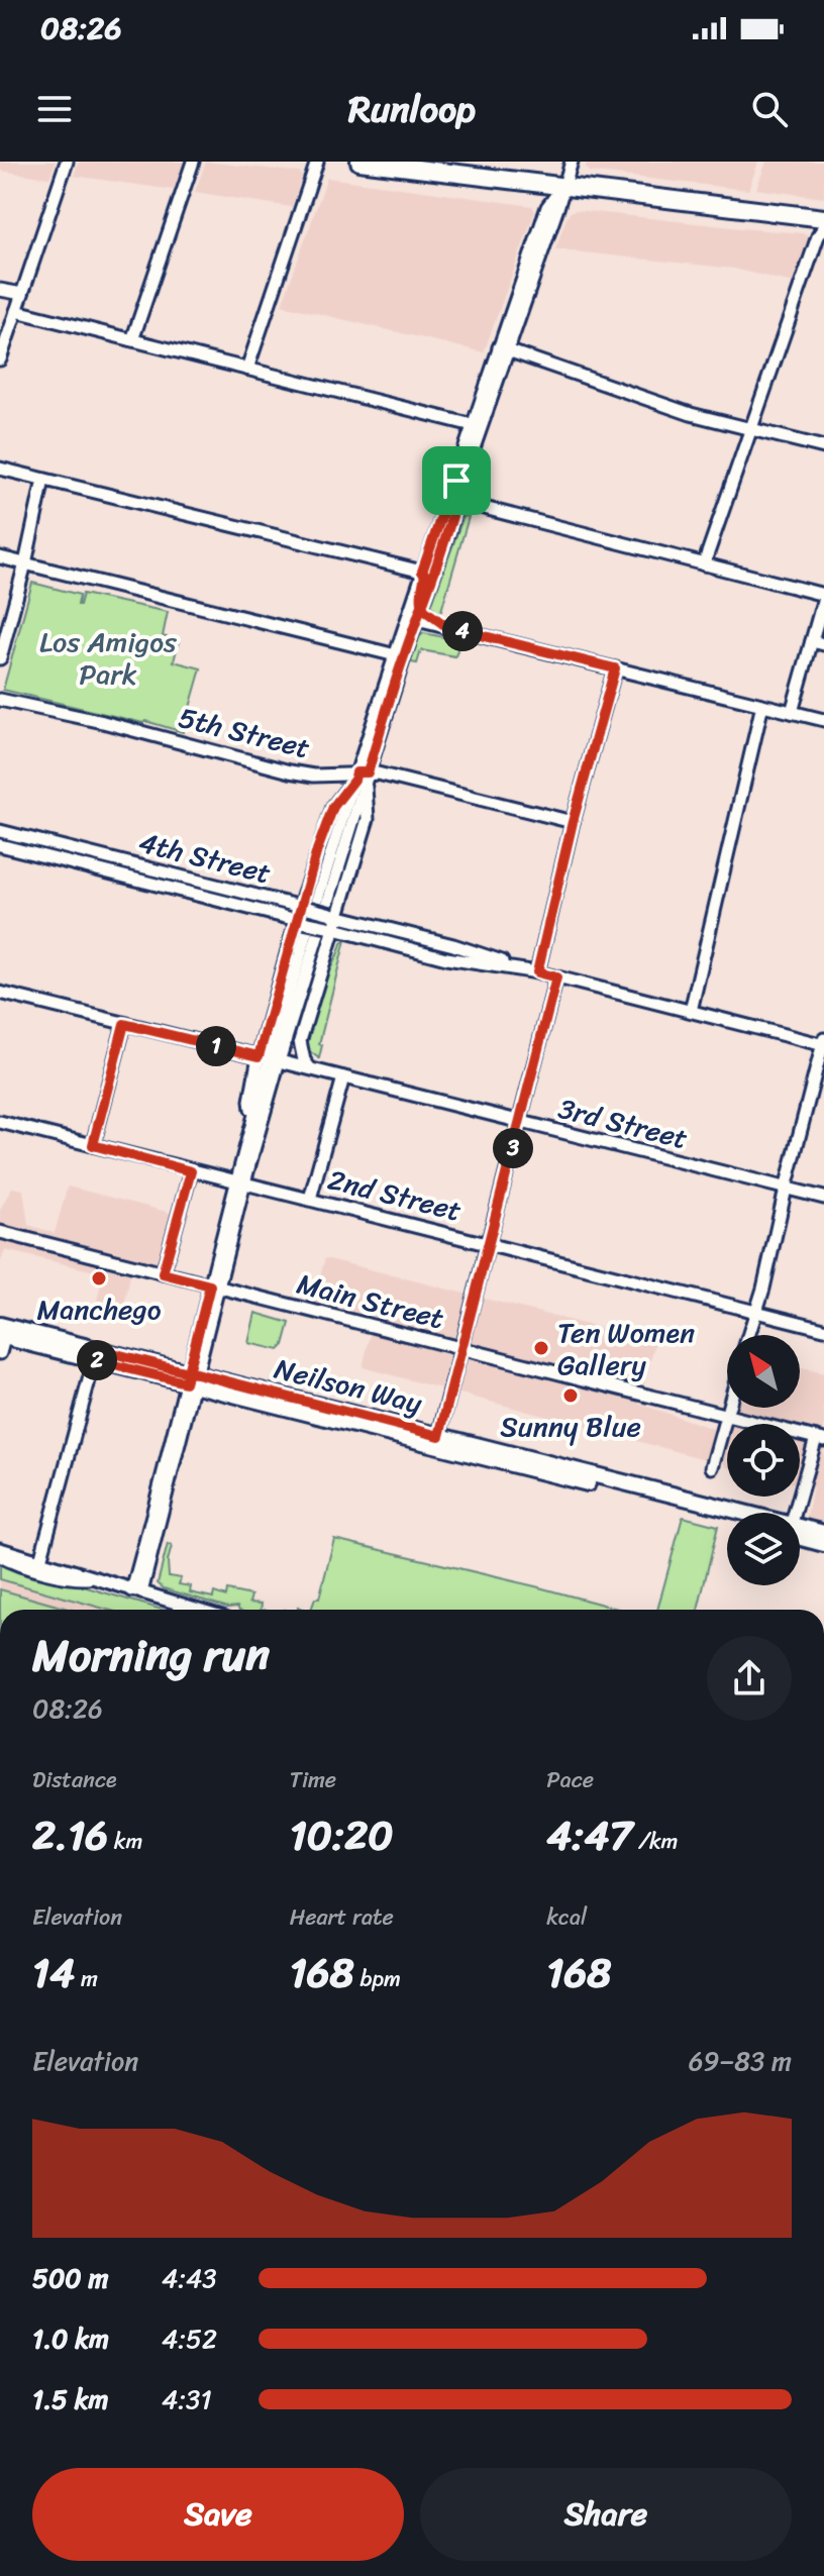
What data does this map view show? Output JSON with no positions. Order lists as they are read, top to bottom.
{
  "streets": {
    "main road": ["Neilson Way"],
    "street": [
      "5th Street",
      "4th Street",
      "3rd Street",
      "2nd Street",
      "Main Street"
    ]
  },
  "parks": ["Los Amigos Park"],
  "places": ["Manchego", "Ten Women Gallery", "Sunny Blue"],
  "north": "top left",
  "page": {
    "status": "08:26",
    "header": "Runloop",
    "pins": [
      "4",
      "1",
      "3",
      "2"
    ],
    "heading": ["Morning run", "08:26"],
    "stats": [
      ["Distance", "2.16 km"],
      ["Time", "10:20"],
      ["Pace", "4:47 /km"],
      ["Elevation", "14 m"],
      ["Heart rate", "168 bpm"],
      ["kcal", "168"]
    ],
    "chart": ["Elevation", "69–83 m"],
    "list": [
      {
        "name": "500 m",
        "note": "4:43"
      },
      {
        "name": "1.0 km",
        "note": "4:52"
      },
      {
        "name": "1.5 km",
        "note": "4:31"
      }
    ],
    "buttons": ["Save", "Share"]
  }
}
